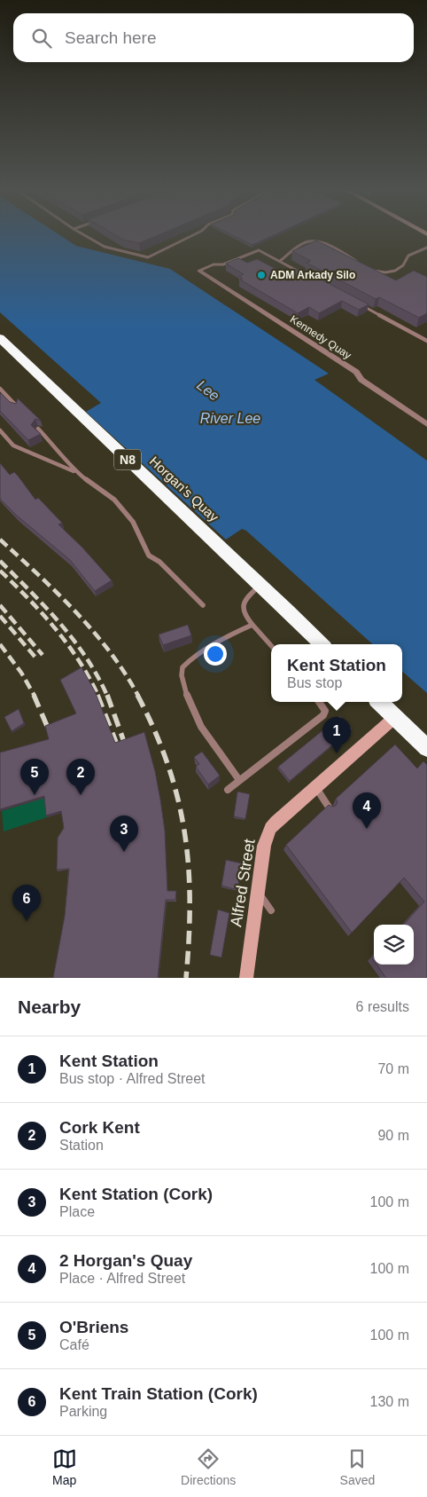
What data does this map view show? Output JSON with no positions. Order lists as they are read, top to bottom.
{
  "streets": {
    "highway": ["N8", "Horgan's Quay"],
    "street": ["Kennedy Quay", "Alfred Street"]
  },
  "water": ["Lee", "River Lee"],
  "places": ["ADM Arkady Silo"],
  "page": {
    "search": "Search here",
    "popup": ["Kent Station", "Bus stop"],
    "pins": [
      "1",
      "2",
      "5",
      "4",
      "3",
      "6"
    ],
    "heading": ["Nearby", "6 results"],
    "list": [
      {
        "mark": "1",
        "name": "Kent Station",
        "note": "Bus stop · Alfred Street",
        "value": "70 m"
      },
      {
        "mark": "2",
        "name": "Cork Kent",
        "note": "Station",
        "value": "90 m"
      },
      {
        "mark": "3",
        "name": "Kent Station (Cork)",
        "note": "Place",
        "value": "100 m"
      },
      {
        "mark": "4",
        "name": "2 Horgan's Quay",
        "note": "Place · Alfred Street",
        "value": "100 m"
      },
      {
        "mark": "5",
        "name": "O'Briens",
        "note": "Café",
        "value": "100 m"
      },
      {
        "mark": "6",
        "name": "Kent Train Station (Cork)",
        "note": "Parking",
        "value": "130 m"
      }
    ],
    "nav": ["Map", "Directions", "Saved"]
  }
}
